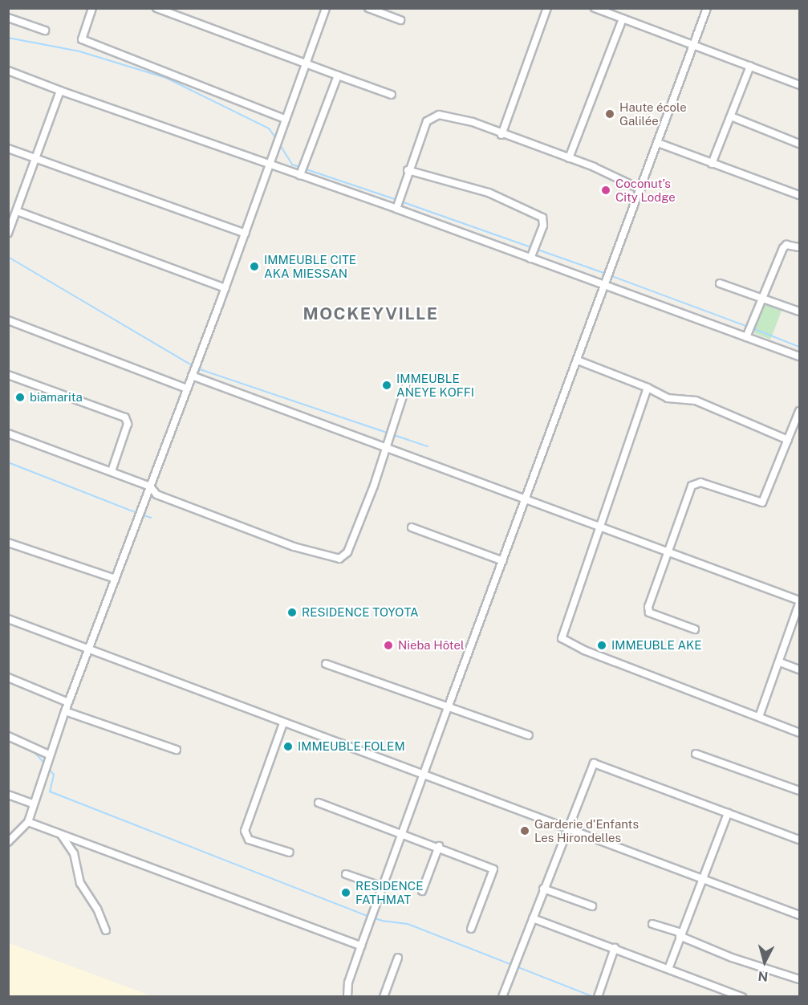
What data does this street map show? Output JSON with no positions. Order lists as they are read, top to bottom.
{
  "districts": ["MOCKEYVILLE"],
  "places": [
    "Haute école Galilée",
    "Coconut’s City Lodge",
    "IMMEUBLE CITE AKA MIESSAN",
    "IMMEUBLE ANEYE KOFFI",
    "biamarita",
    "RESIDENCE TOYOTA",
    "Nieba Hôtel",
    "IMMEUBLE AKE",
    "IMMEUBLE FOLEM",
    "Garderie d'Enfants Les Hirondelles",
    "RESIDENCE FATHMAT"
  ],
  "north": "bottom"
}
